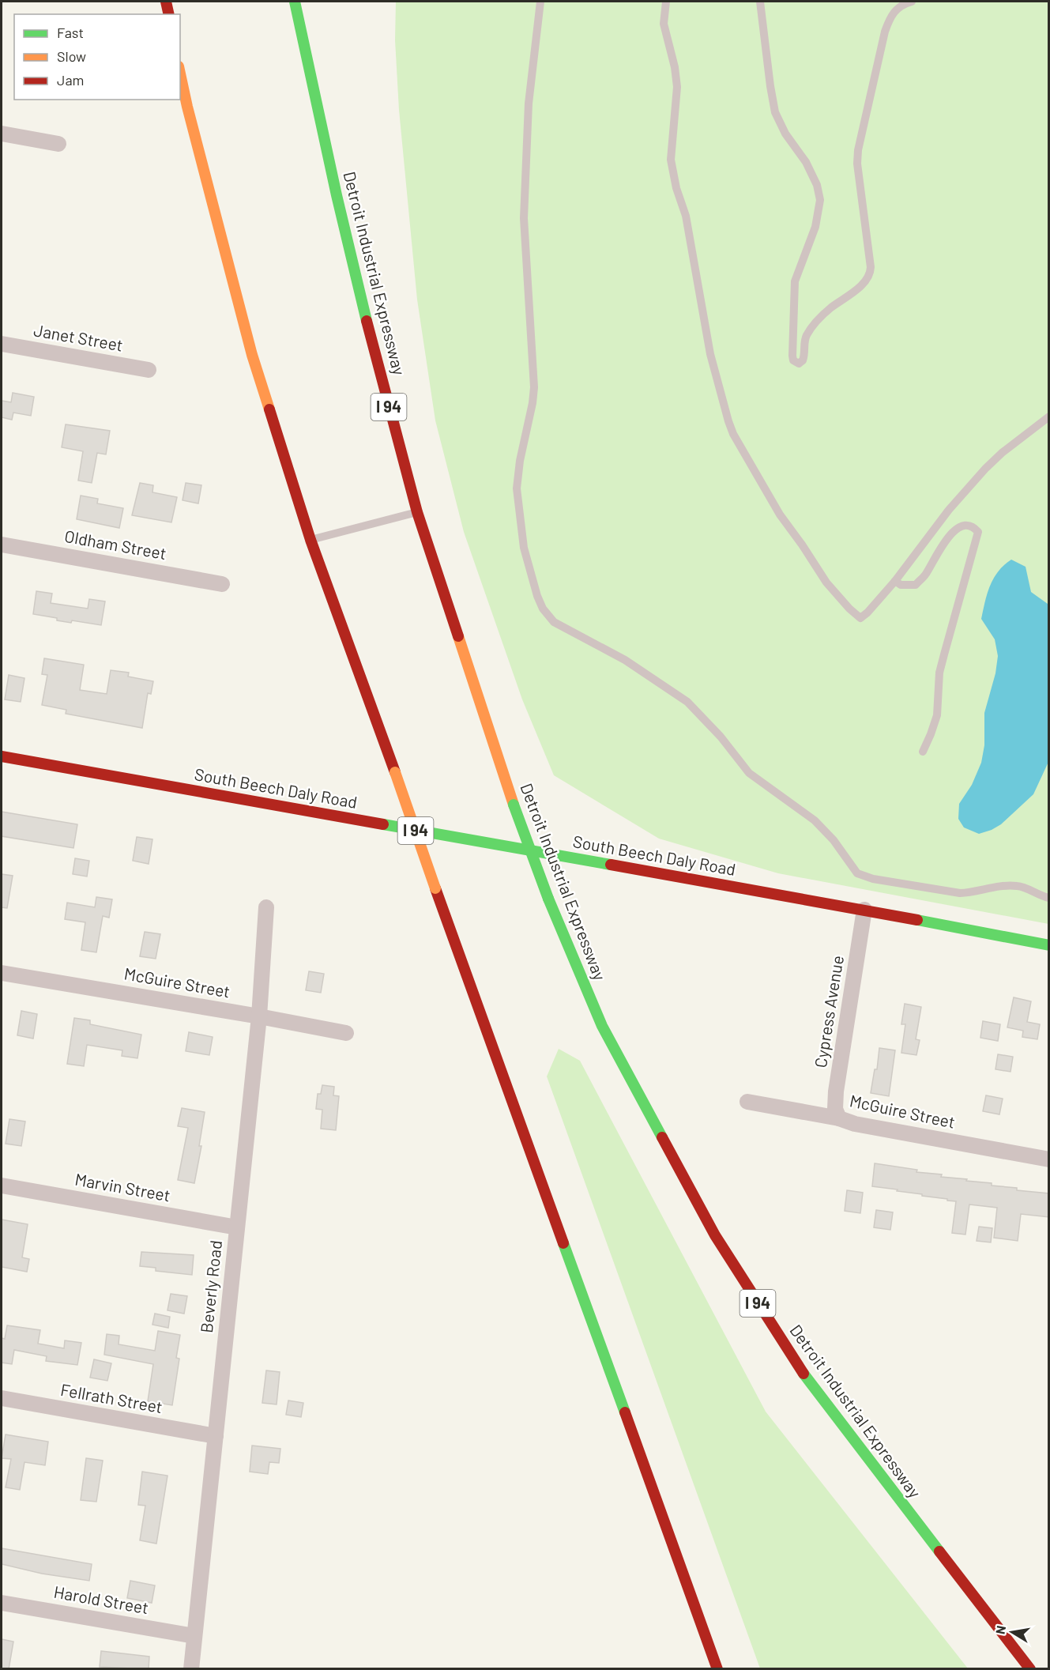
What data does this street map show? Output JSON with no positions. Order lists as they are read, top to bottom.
{
  "streets": {
    "main road": ["Detroit Industrial Expressway", "I 94", "South Beech Daly Road"],
    "street": [
      "Janet Street",
      "Oldham Street",
      "McGuire Street",
      "Cypress Avenue",
      "Marvin Street",
      "Beverly Road",
      "Fellrath Street",
      "Harold Street"
    ]
  },
  "crossings": [
    ["South Beech Daly Road", "Cypress Avenue"],
    ["McGuire Street", "Cypress Avenue"],
    ["McGuire Street", "Beverly Road"],
    ["Marvin Street", "Beverly Road"],
    ["Beverly Road", "Fellrath Street"],
    ["Beverly Road", "Harold Street"]
  ],
  "legend": ["Fast", "Slow", "Jam"],
  "north": "left"
}
